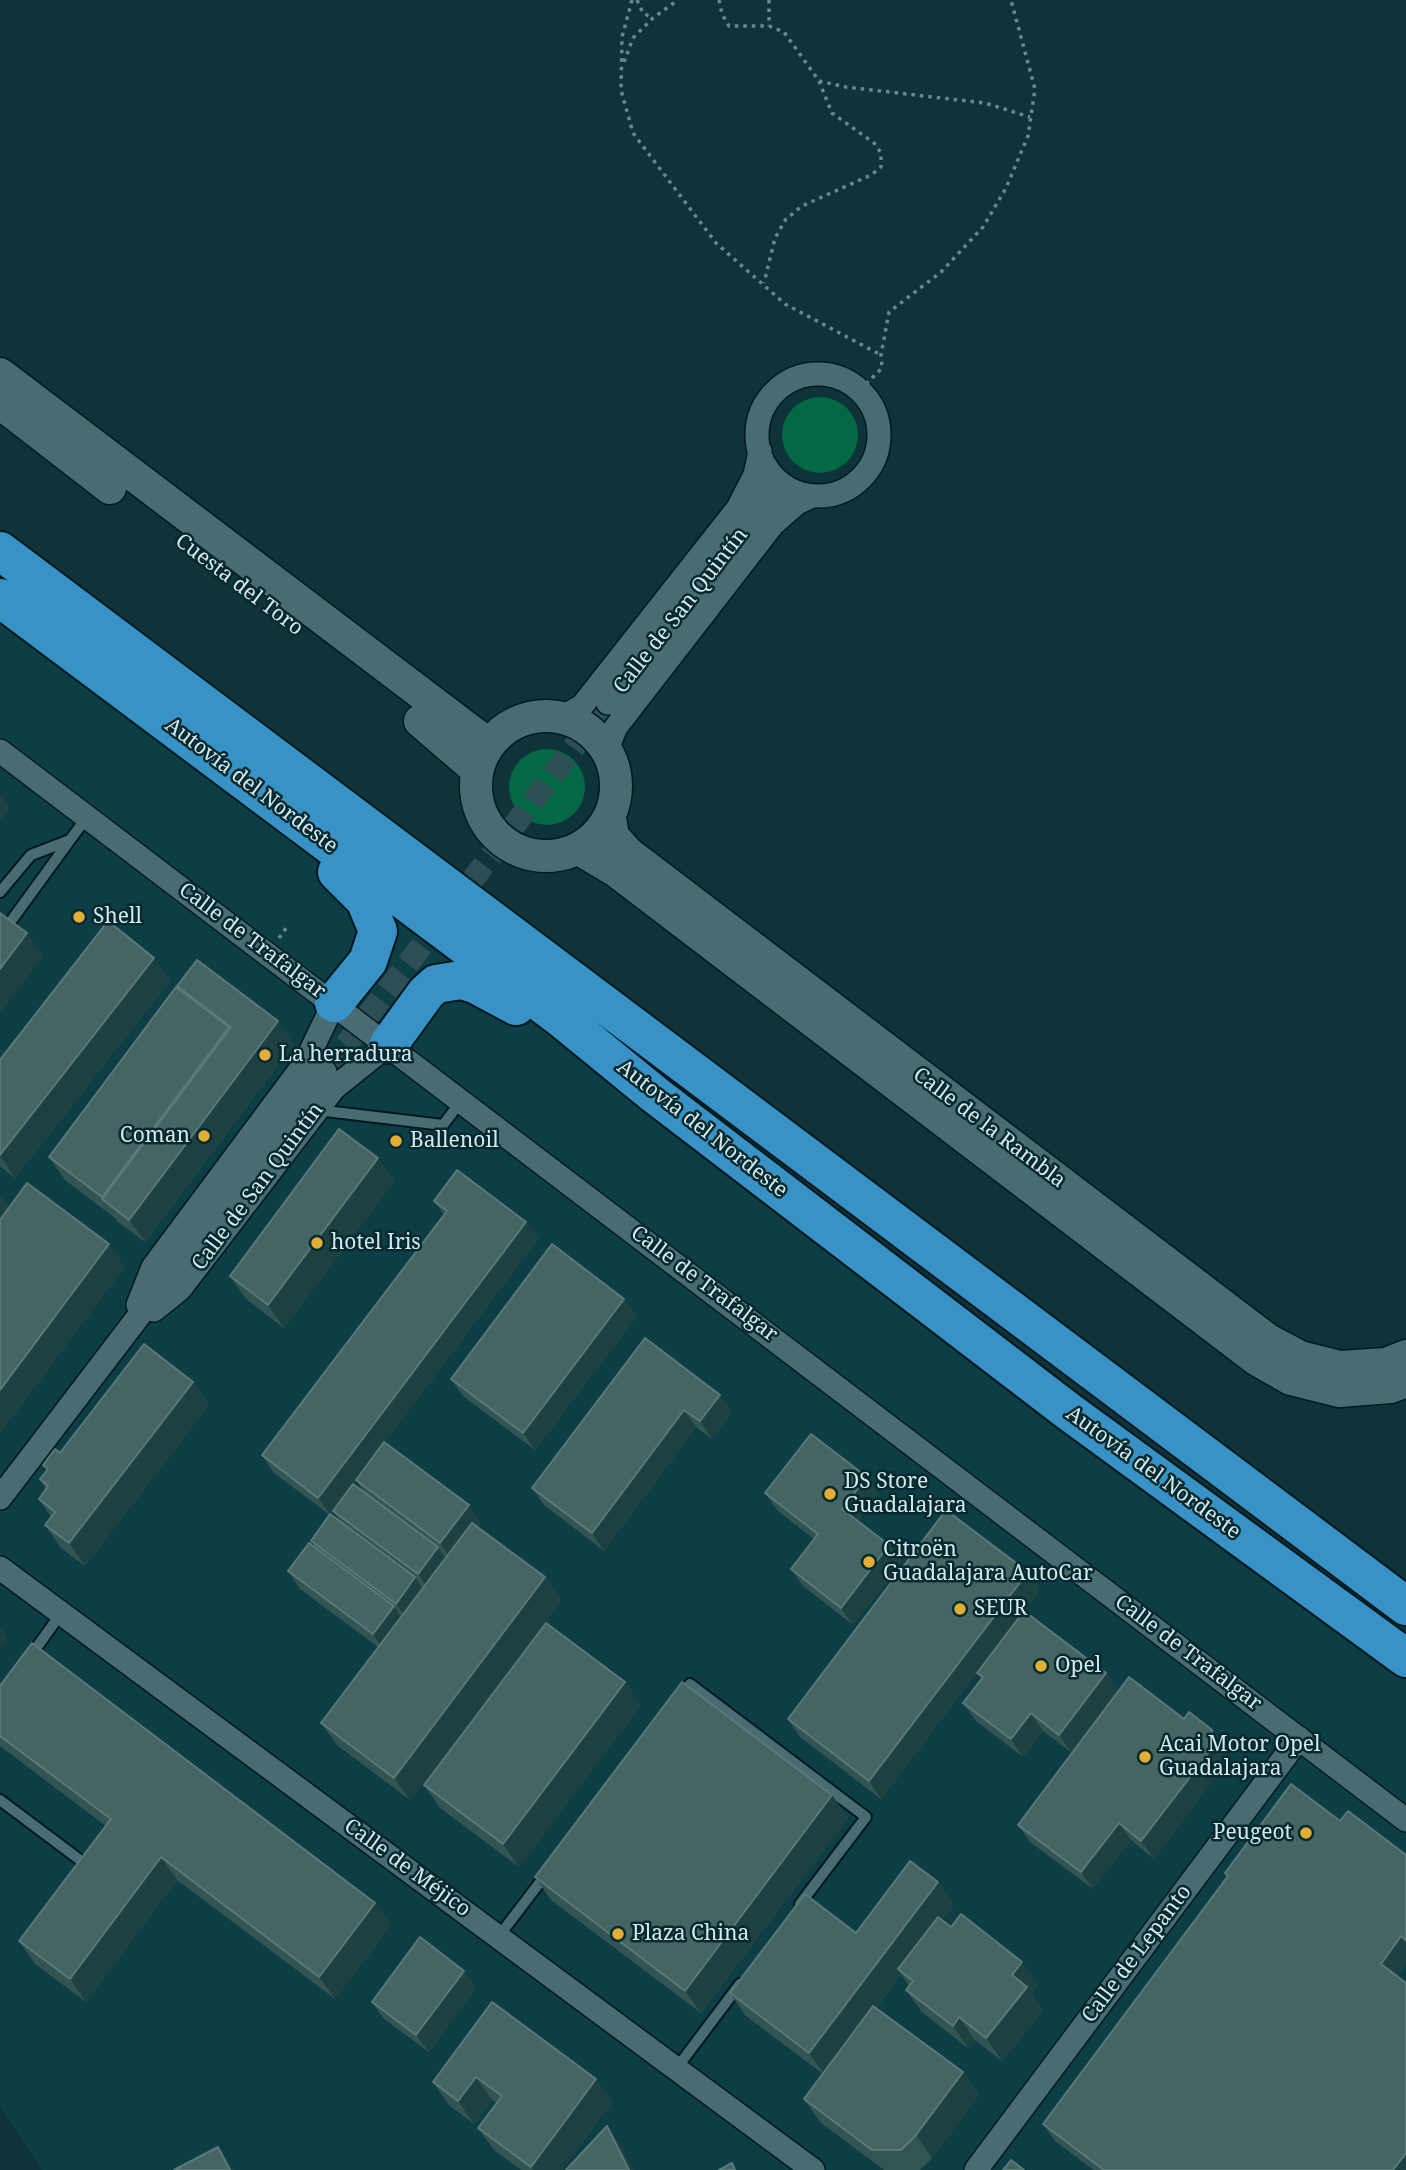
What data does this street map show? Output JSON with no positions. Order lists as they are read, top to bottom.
{
  "streets": {
    "highway": ["Autovía del Nordeste"],
    "street": [
      "Cuesta del Toro",
      "Calle de San Quintín",
      "Calle de Trafalgar",
      "Calle de la Rambla",
      "Calle de Méjico",
      "Calle de Lepanto"
    ]
  },
  "crossings": [
    ["Cuesta del Toro", "Calle de la Rambla"],
    ["Calle de San Quintín", "Calle de Trafalgar"],
    ["Calle de Trafalgar", "Calle de Lepanto"]
  ],
  "places": [
    "Shell",
    "La herradura",
    "Coman",
    "Ballenoil",
    "hotel Iris",
    "DS Store Guadalajara",
    "Citroën Guadalajara AutoCar",
    "SEUR",
    "Opel",
    "Acai Motor Opel Guadalajara",
    "Peugeot",
    "Plaza China"
  ]
}
